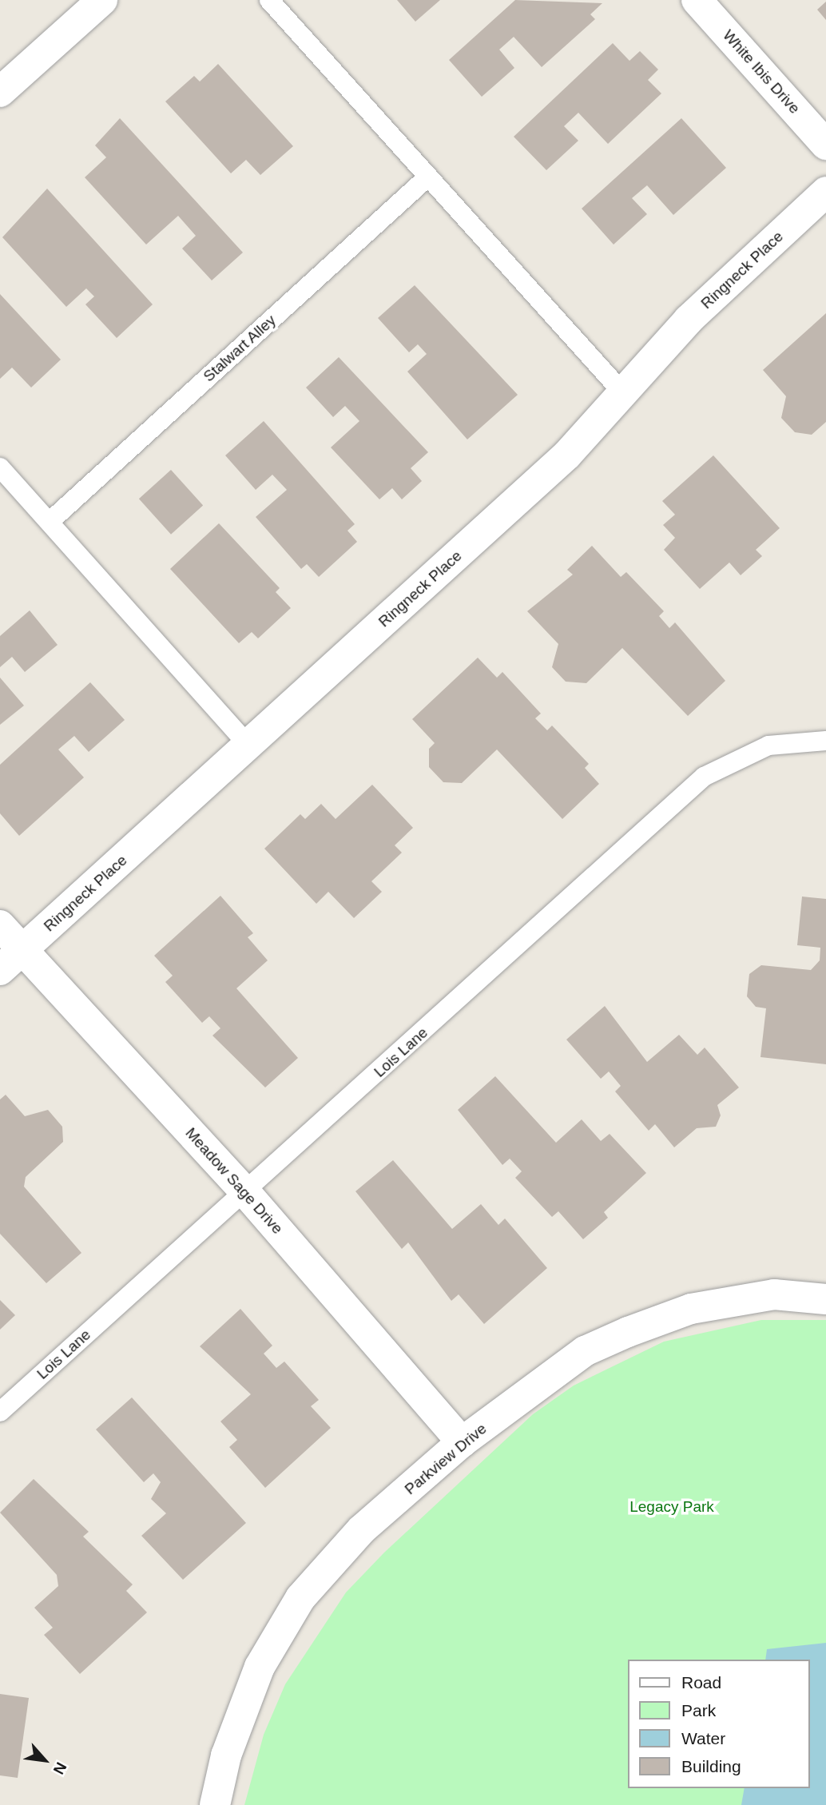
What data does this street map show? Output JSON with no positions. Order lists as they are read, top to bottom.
{
  "streets": {
    "street": [
      "White Ibis Drive",
      "Ringneck Place",
      "Meadow Sage Drive",
      "Parkview Drive"
    ],
    "lane": ["Stalwart Alley", "Lois Lane"]
  },
  "crossings": [
    ["Ringneck Place", "Meadow Sage Drive"],
    ["Lois Lane", "Meadow Sage Drive"],
    ["Meadow Sage Drive", "Parkview Drive"]
  ],
  "parks": ["Legacy Park"],
  "legend": [
    "Road",
    "Park",
    "Water",
    "Building"
  ],
  "north": "bottom right"
}
